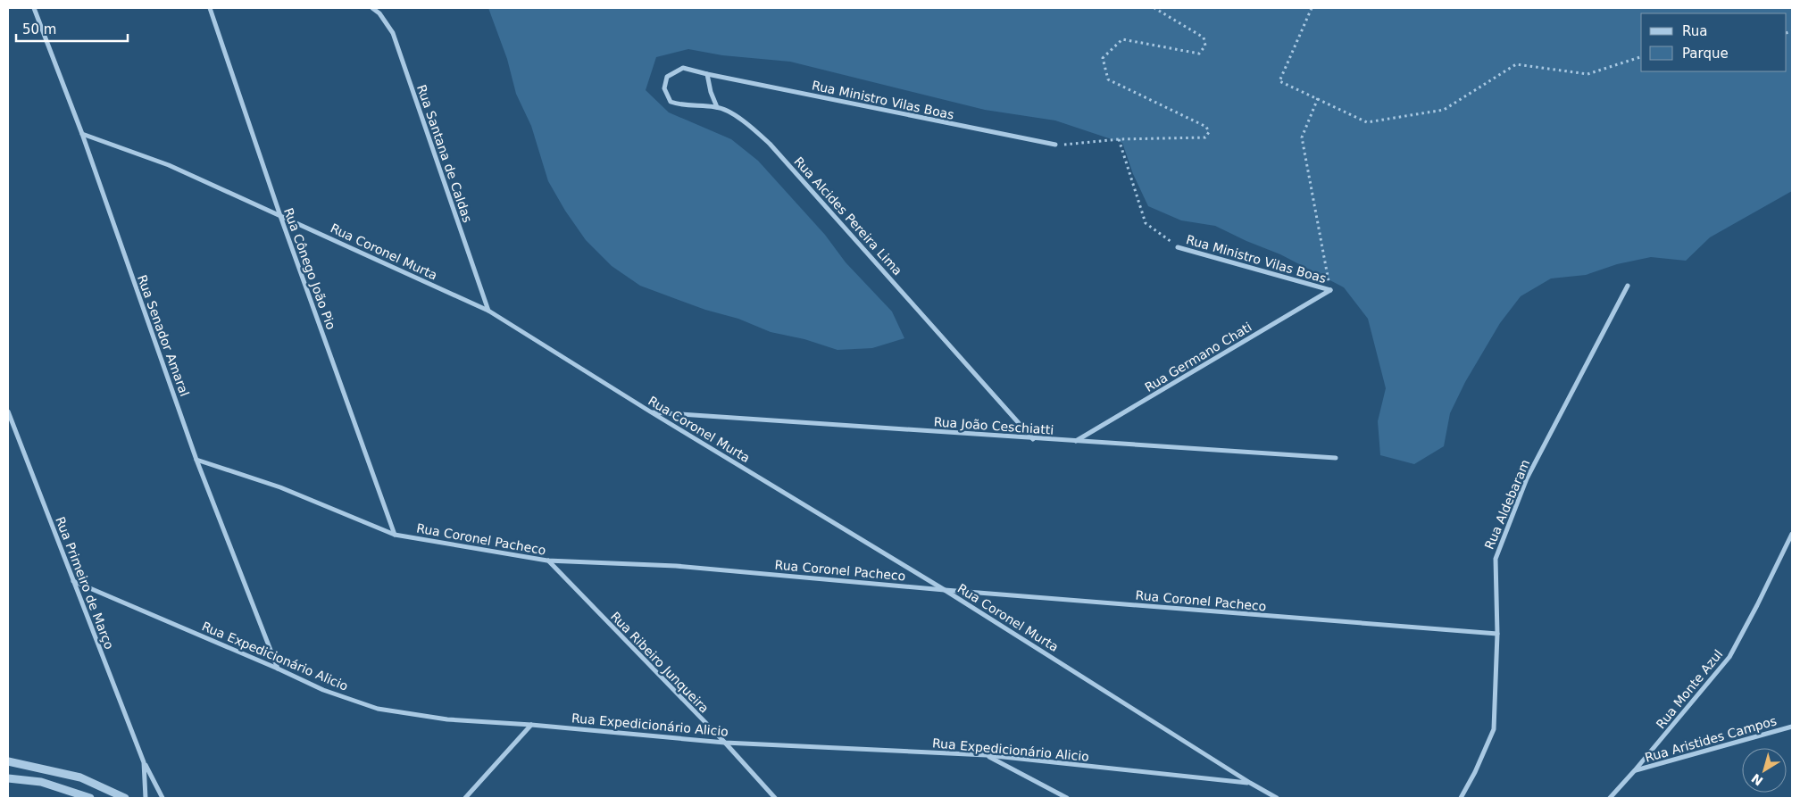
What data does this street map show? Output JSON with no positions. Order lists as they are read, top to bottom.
{
  "streets": {
    "street": [
      "Rua Ministro Vilas Boas",
      "Rua Santana de Caldas",
      "Rua Alcides Pereira Lima",
      "Rua Coronel Murta",
      "Rua Cônego João Pio",
      "Rua Senador Amaral",
      "Rua Germano Chati",
      "Rua João Ceschiatti",
      "Rua Aldebaram",
      "Rua Coronel Pacheco",
      "Rua Primeiro de Março",
      "Rua Expedicionário Alicio",
      "Rua Ribeiro Junqueira",
      "Rua Monte Azul",
      "Rua Aristides Campos"
    ]
  },
  "crossings": [
    ["Rua Ministro Vilas Boas", "Rua Alcides Pereira Lima"],
    ["Rua Ministro Vilas Boas", "Rua Germano Chati"],
    ["Rua Santana de Caldas", "Rua Coronel Murta"],
    ["Rua Alcides Pereira Lima", "Rua João Ceschiatti"],
    ["Rua Coronel Murta", "Rua Cônego João Pio"],
    ["Rua Coronel Murta", "Rua Senador Amaral"],
    ["Rua Coronel Murta", "Rua João Ceschiatti"],
    ["Rua Coronel Murta", "Rua Coronel Pacheco"],
    ["Rua Coronel Murta", "Rua Expedicionário Alicio"],
    ["Rua Cônego João Pio", "Rua Coronel Pacheco"],
    ["Rua Senador Amaral", "Rua Coronel Pacheco"],
    ["Rua Senador Amaral", "Rua Expedicionário Alicio"],
    ["Rua Germano Chati", "Rua João Ceschiatti"],
    ["Rua Aldebaram", "Rua Coronel Pacheco"],
    ["Rua Coronel Pacheco", "Rua Ribeiro Junqueira"],
    ["Rua Primeiro de Março", "Rua Expedicionário Alicio"],
    ["Rua Expedicionário Alicio", "Rua Ribeiro Junqueira"],
    ["Rua Monte Azul", "Rua Aristides Campos"]
  ],
  "legend": ["Rua", "Parque"],
  "scale_bar": "50 m",
  "north": "bottom left"
}
